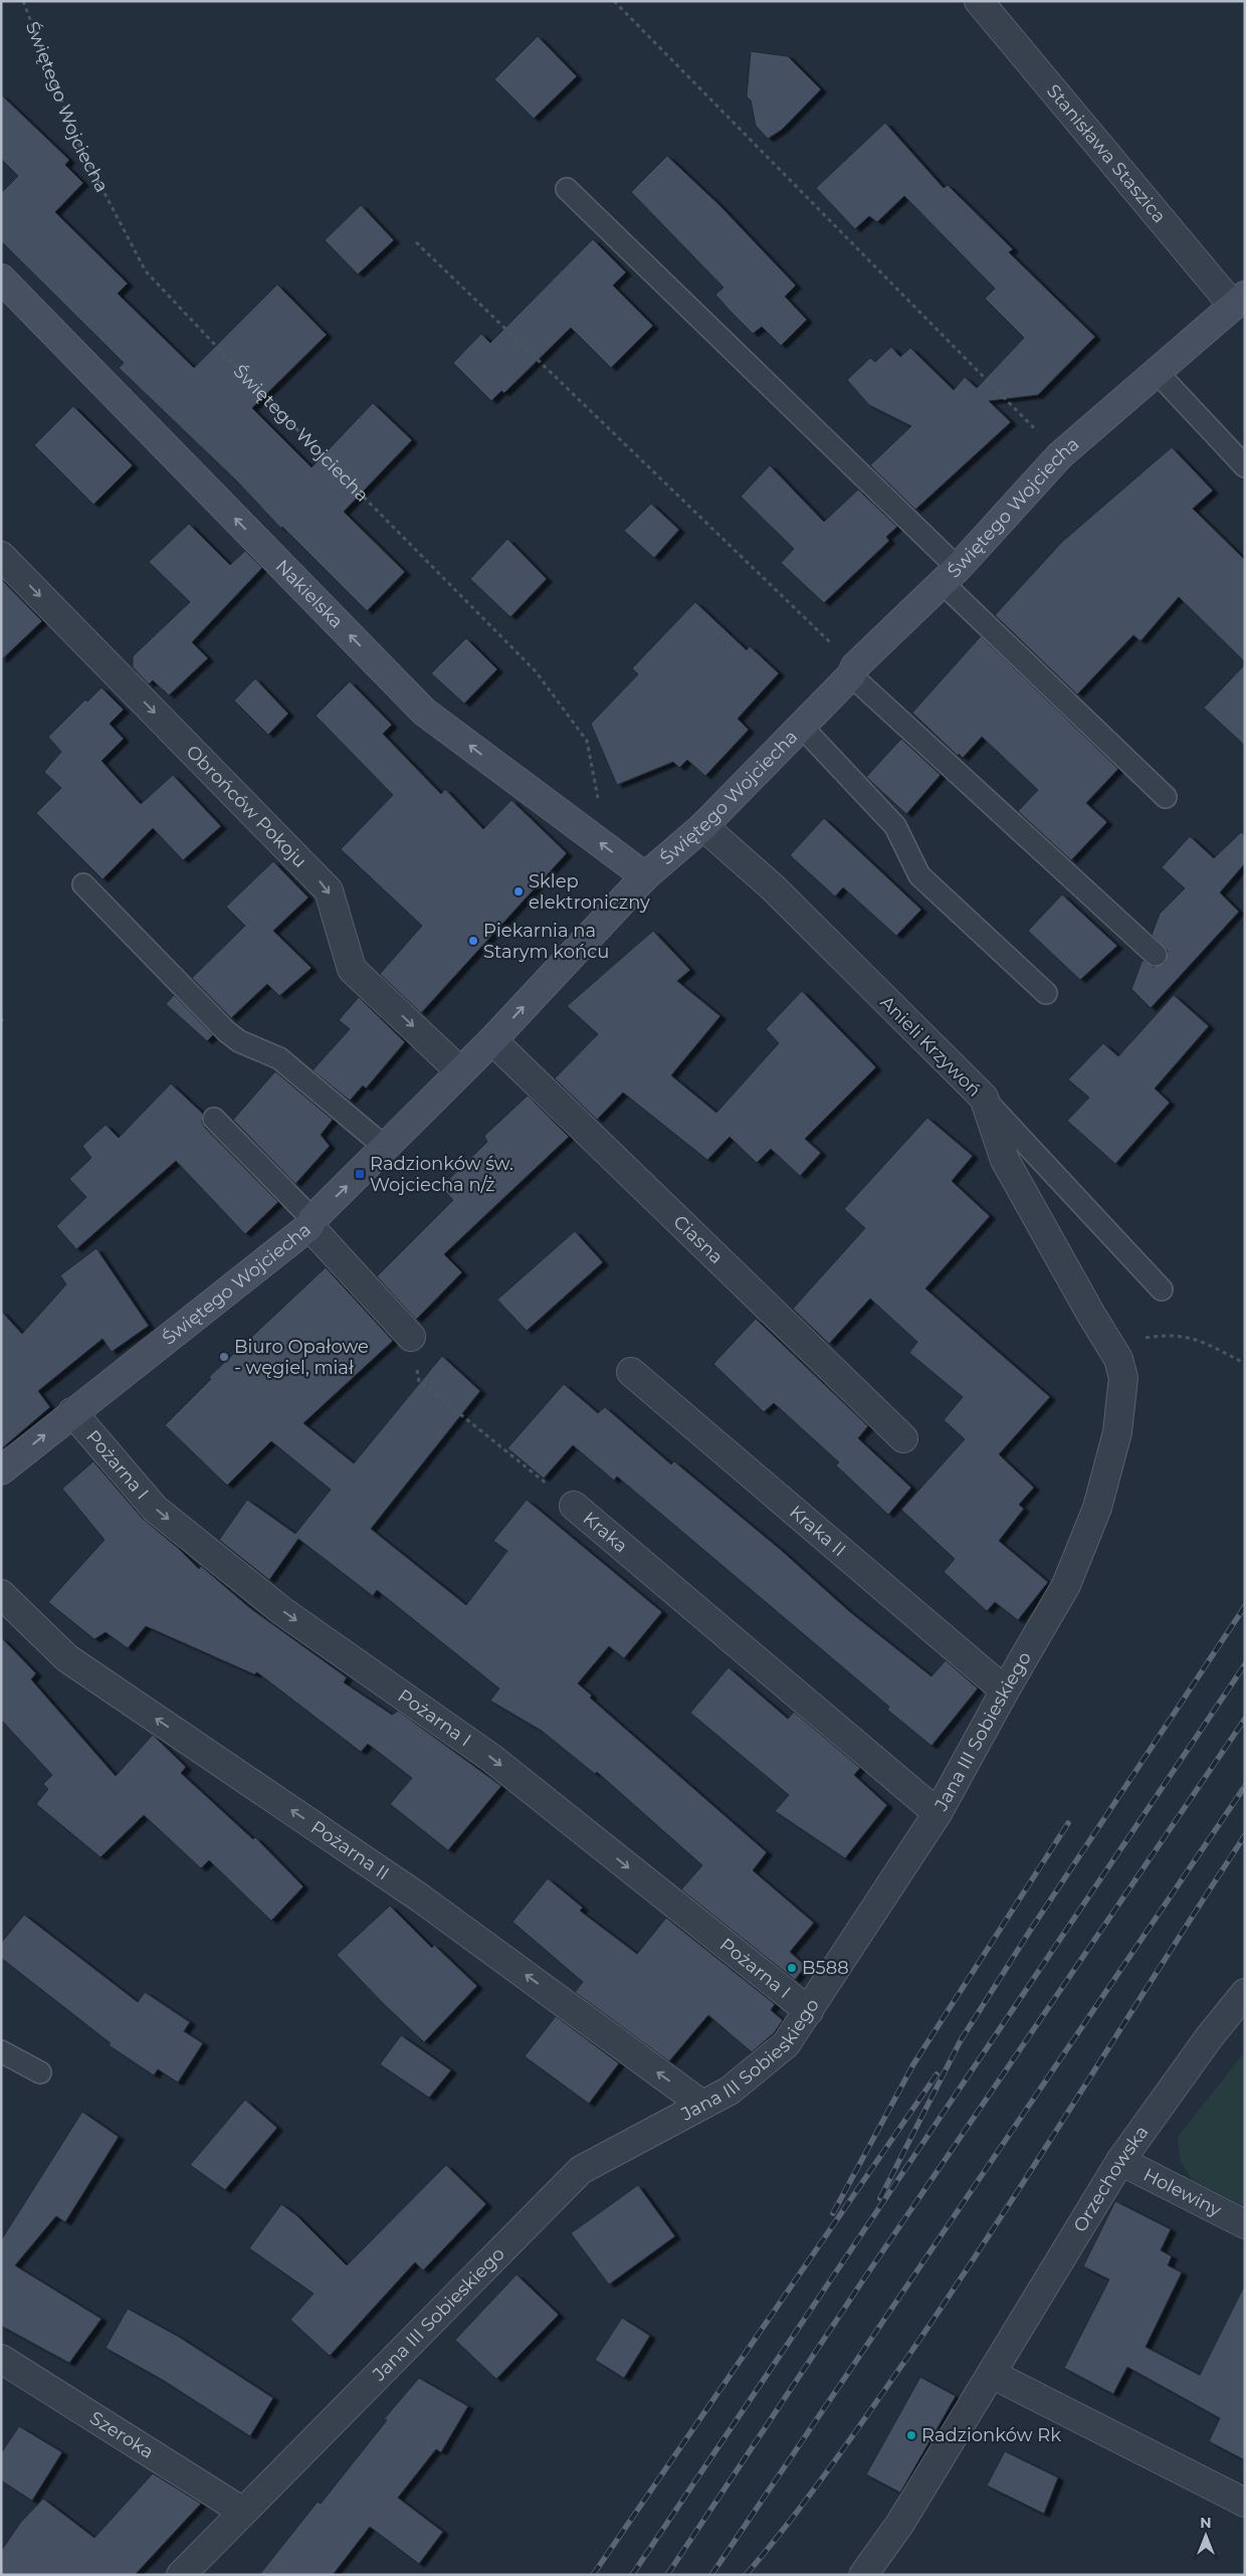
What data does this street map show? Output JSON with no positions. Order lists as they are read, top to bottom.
{
  "streets": {
    "street": [
      "Świętego Wojciecha",
      "Stanisława Staszica",
      "Nakielska",
      "Obrońców Pokoju",
      "Anieli Krzywoń",
      "Ciasna",
      "Pożarna I",
      "Kraka II",
      "Kraka",
      "Jana III Sobieskiego",
      "Pożarna II",
      "Orzechowska",
      "Holewiny",
      "Szeroka"
    ]
  },
  "crossings": [
    ["Świętego Wojciecha", "Stanisława Staszica"],
    ["Świętego Wojciecha", "Nakielska"],
    ["Świętego Wojciecha", "Obrońców Pokoju"],
    ["Świętego Wojciecha", "Anieli Krzywoń"],
    ["Świętego Wojciecha", "Ciasna"],
    ["Świętego Wojciecha", "Pożarna I"],
    ["Anieli Krzywoń", "Jana III Sobieskiego"],
    ["Pożarna I", "Jana III Sobieskiego"],
    ["Kraka II", "Jana III Sobieskiego"],
    ["Kraka", "Jana III Sobieskiego"],
    ["Jana III Sobieskiego", "Pożarna II"],
    ["Jana III Sobieskiego", "Szeroka"],
    ["Orzechowska", "Holewiny"]
  ],
  "one_way": [
    "Nakielska",
    "Obrońców Pokoju",
    "Pożarna I",
    "Pożarna II"
  ],
  "places": {
    "other": [
      "Sklep elektroniczny",
      "Piekarnia na Starym końcu",
      "Biuro Opałowe - węgiel, miał",
      "B588",
      "Radzionków Rk"
    ],
    "transit": ["Radzionków św. Wojciecha n/ż"]
  },
  "north": "top"
}
